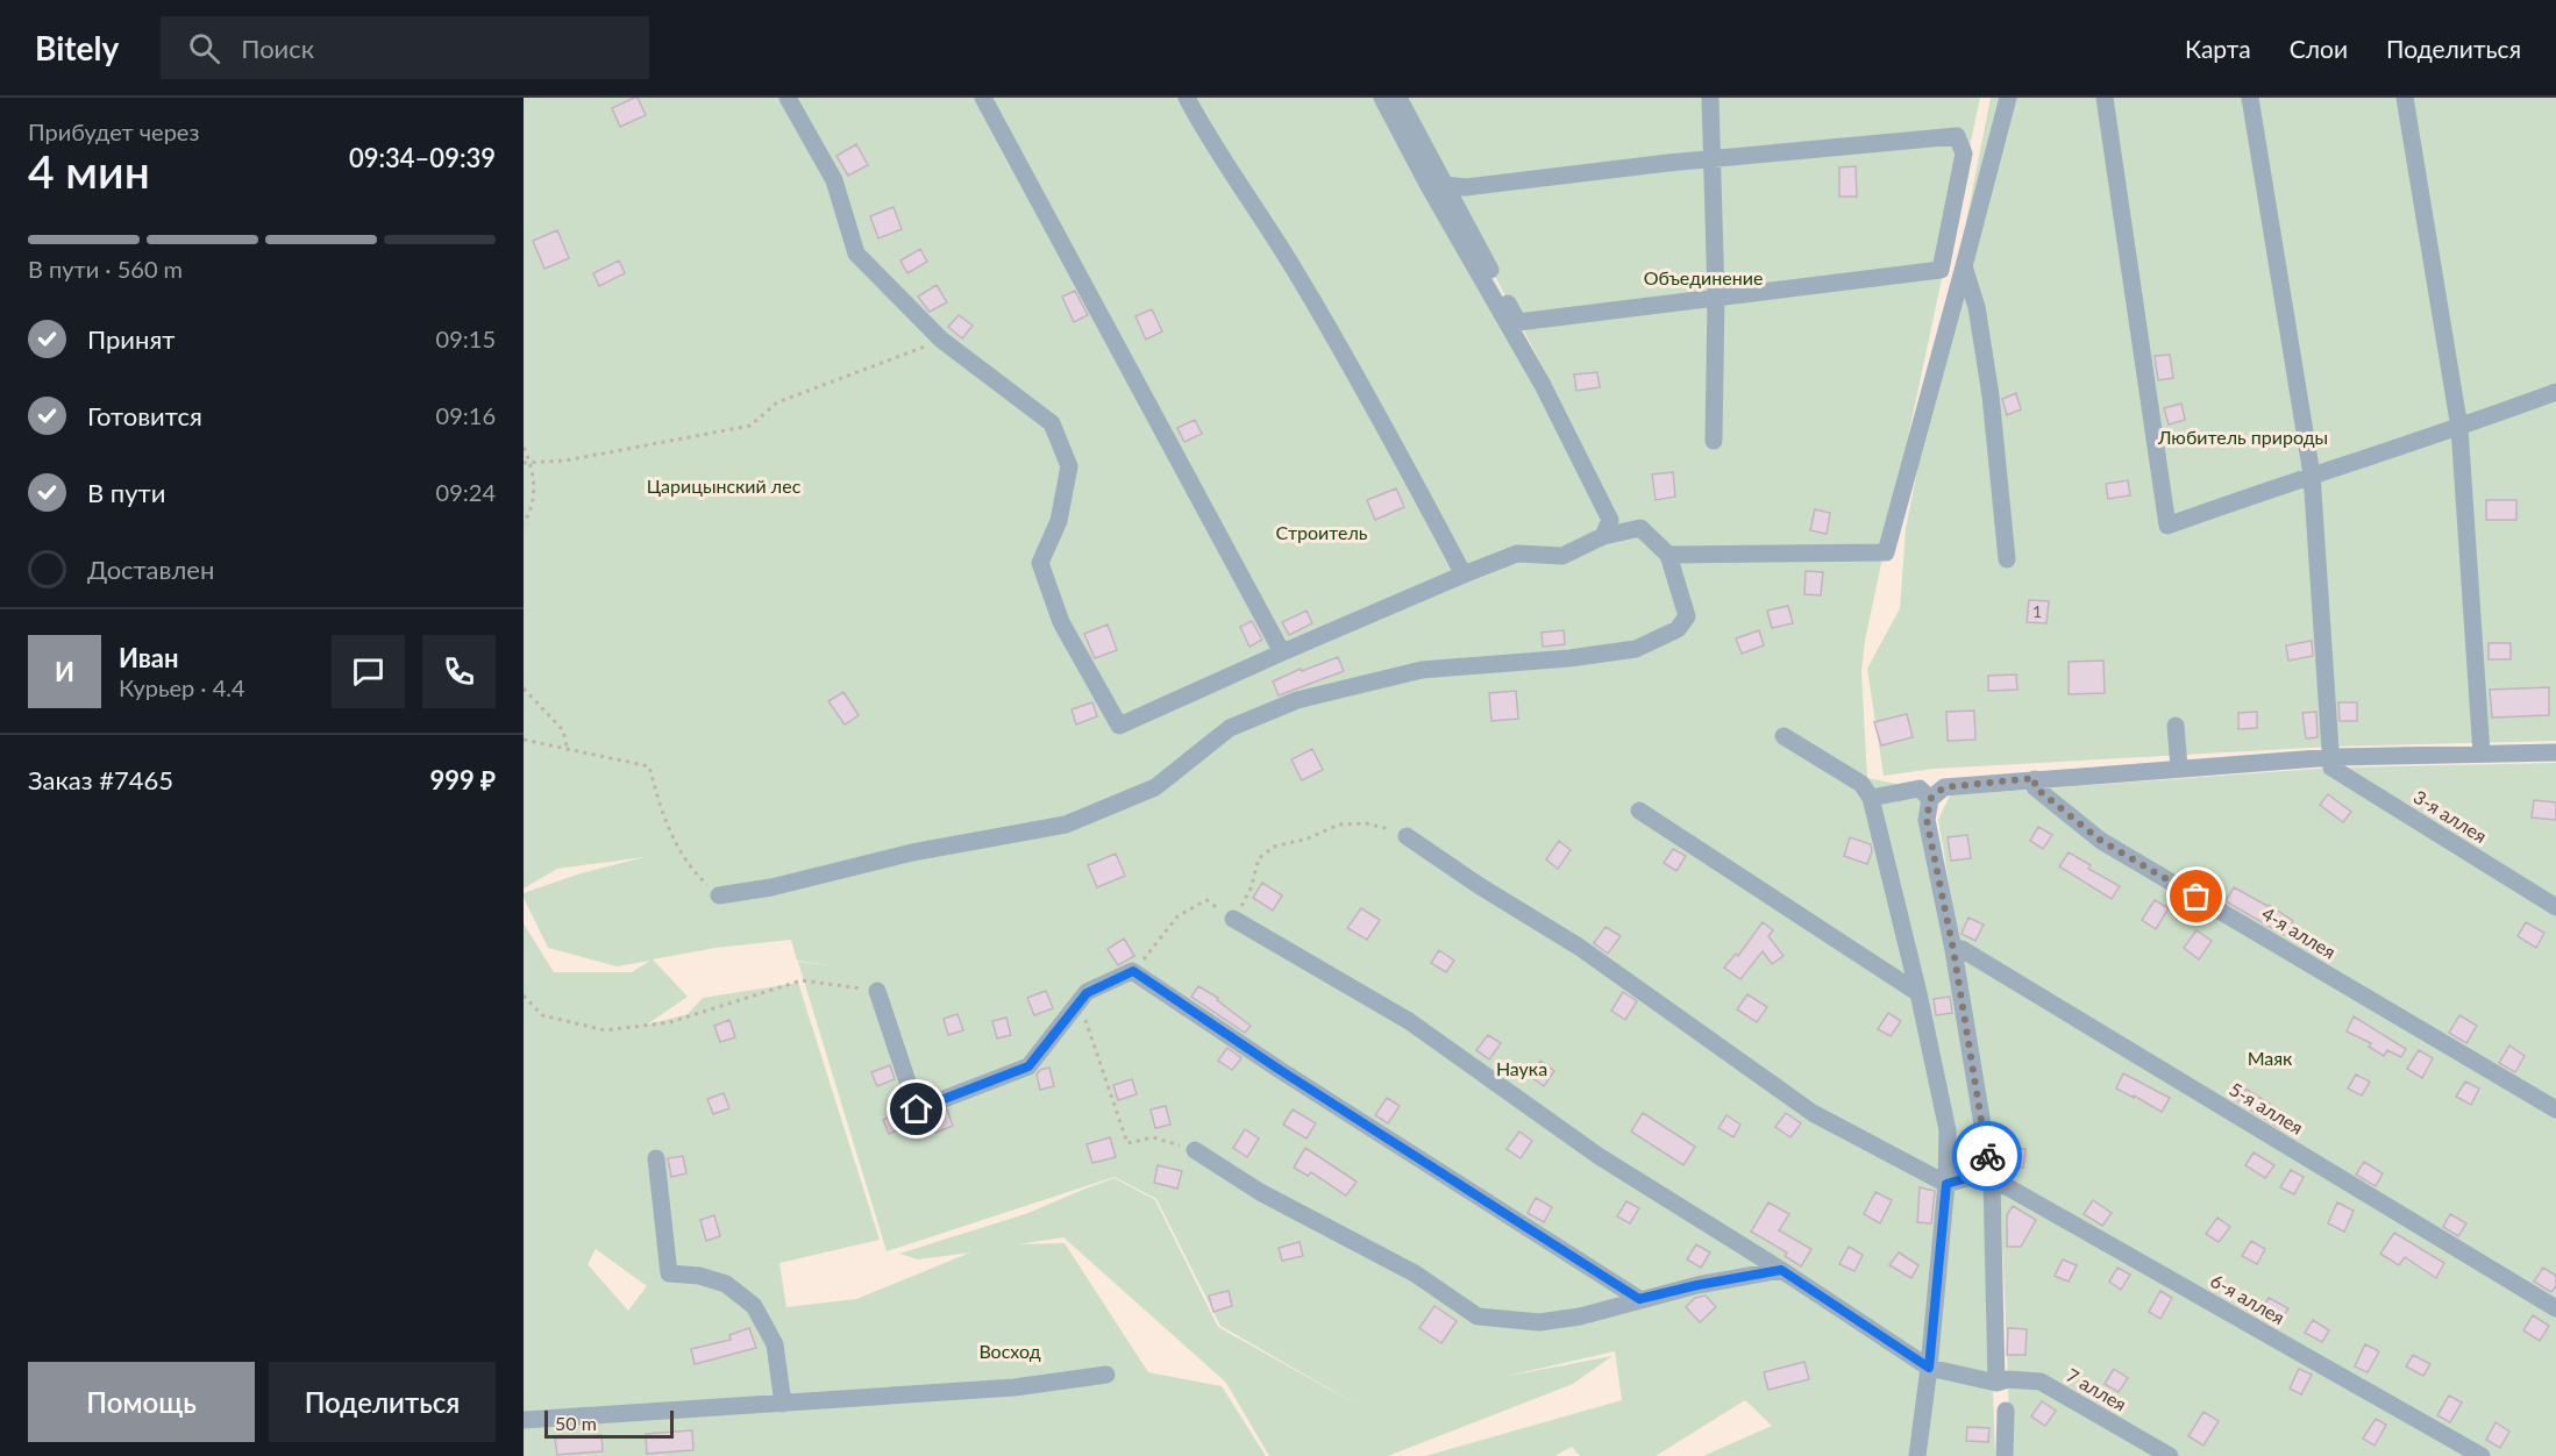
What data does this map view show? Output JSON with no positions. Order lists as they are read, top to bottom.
{
  "streets": {
    "street": [
      "3-я аллея",
      "4-я аллея",
      "5-я аллея",
      "6-я аллея",
      "7 аллея"
    ]
  },
  "parks": [
    "Объединение",
    "Любитель природы",
    "Царицынский лес",
    "Строитель",
    "Маяк",
    "Наука",
    "Восход"
  ],
  "house_numbers": ["1"],
  "scale_bar": "50 m",
  "page": {
    "header": "Bitely",
    "search": "Поиск",
    "nav": ["Карта", "Слои", "Поделиться"],
    "heading": ["4 мин", "Прибудет через", "09:34–09:39"],
    "panel": [
      "Иван",
      "Курьер · 4.4",
      "Заказ #7465",
      "999 ₽"
    ],
    "bar": "В пути · 560 m",
    "list": [
      ["Принят", "09:15"],
      ["Готовится", "09:16"],
      ["В пути", "09:24"],
      "Доставлен"
    ],
    "round": "И",
    "buttons": ["Помощь", "Поделиться"],
    "scale": "50 m"
  }
}
